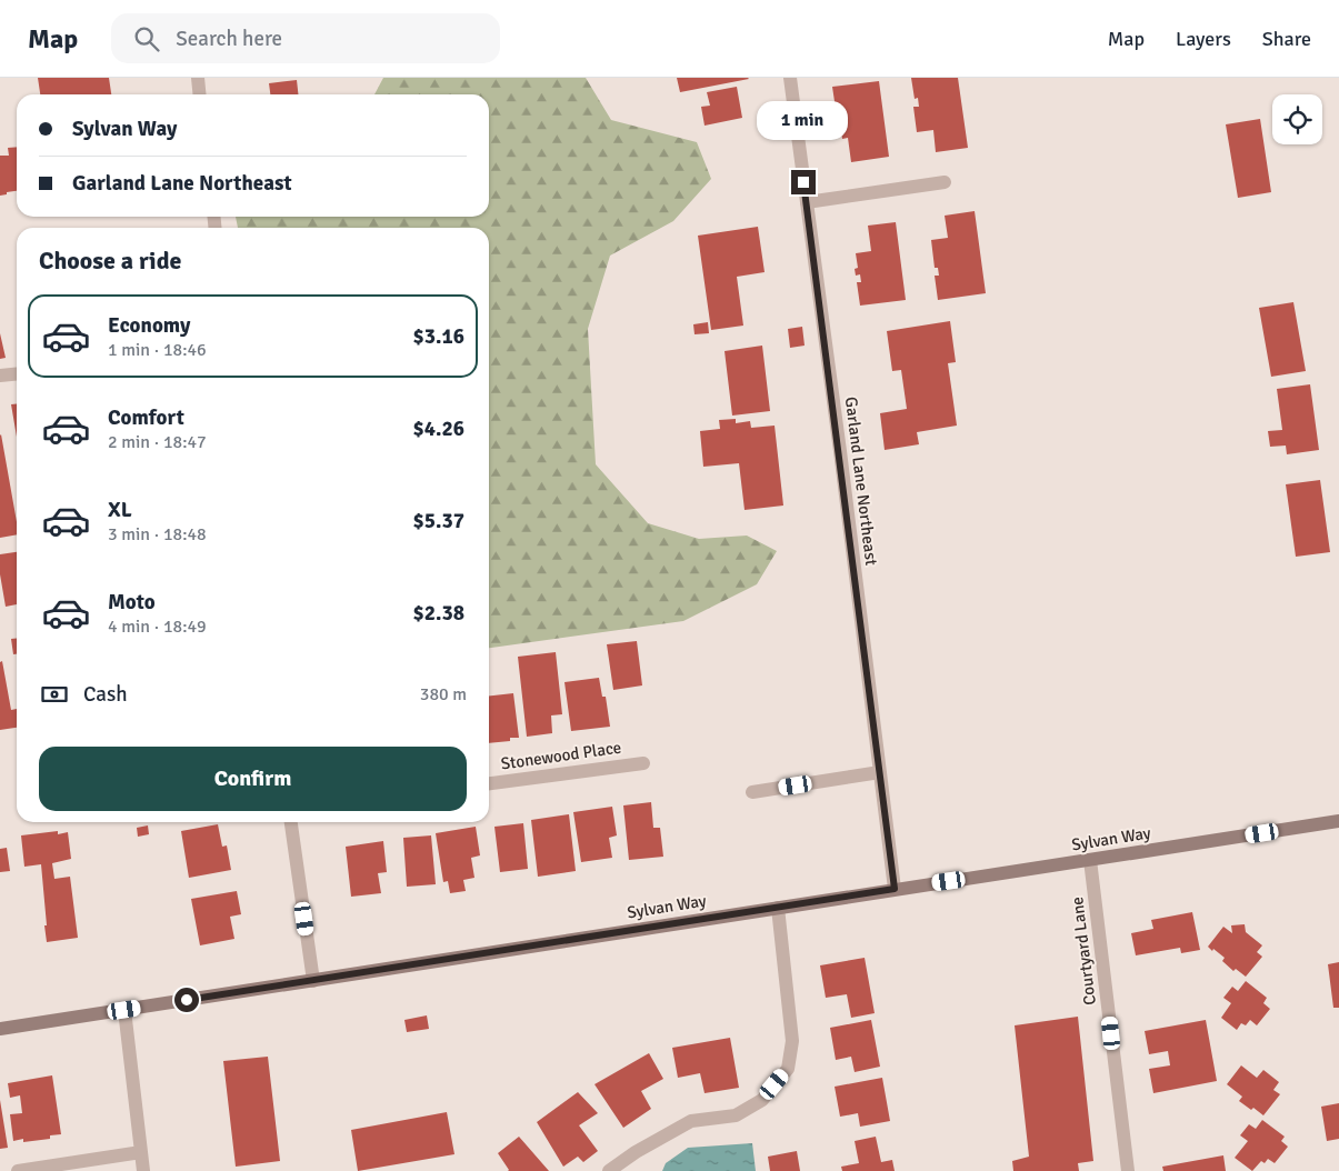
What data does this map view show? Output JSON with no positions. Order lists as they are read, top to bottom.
{
  "streets": {
    "main road": ["Sylvan Way"],
    "street": ["Garland Lane Northeast", "Stonewood Place", "Courtyard Lane"]
  },
  "crossings": [
    ["Garland Lane Northeast", "Sylvan Way"],
    ["Sylvan Way", "Courtyard Lane"]
  ],
  "page": {
    "header": "Map",
    "search": "Search here",
    "nav": ["Map", "Layers", "Share"],
    "banner": ["Sylvan Way", "Garland Lane Northeast"],
    "bubble": "1 min",
    "heading": "Choose a ride",
    "list": [
      {
        "name": "Economy",
        "note": "1 min · 18:46",
        "value": "$3.16"
      },
      {
        "name": "Comfort",
        "note": "2 min · 18:47",
        "value": "$4.26"
      },
      {
        "name": "XL",
        "note": "3 min · 18:48",
        "value": "$5.37"
      },
      {
        "name": "Moto",
        "note": "4 min · 18:49",
        "value": "$2.38"
      }
    ],
    "pay": ["Cash", "380 m"],
    "buttons": "Confirm"
  }
}
